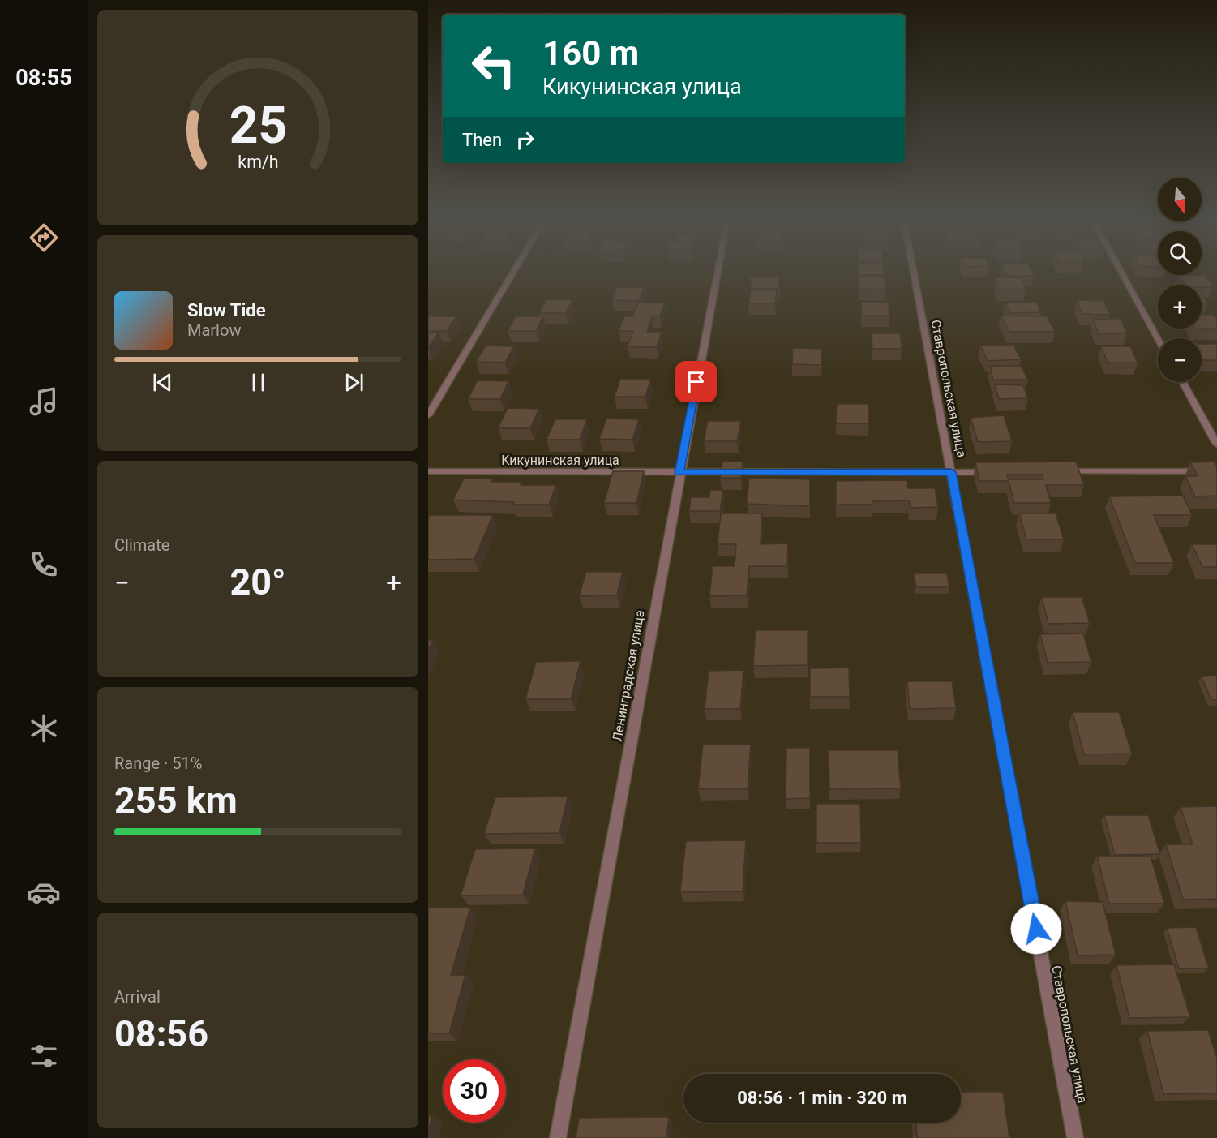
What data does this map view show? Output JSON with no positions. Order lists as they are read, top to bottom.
{
  "streets": {
    "street": ["Ставропольская улица", "Кикунинская улица", "Ленинградская улица"]
  },
  "crossings": [
    ["Ставропольская улица", "Кикунинская улица"],
    ["Кикунинская улица", "Ленинградская улица"]
  ],
  "north": "bottom",
  "page": {
    "tabs": "08:55",
    "turn": ["160 m", "Кикунинская улица"],
    "then": "Then",
    "map_buttons": ["+", "−"],
    "song": ["Slow Tide", "Marlow"],
    "tile": [
      "Climate",
      ["Range · 51%", "255 km"],
      ["Arrival", "08:56"]
    ],
    "heat": ["−", "20°", "+"],
    "limit": "30",
    "trip": "08:56 · 1 min · 320 m",
    "gauge": ["25", "km/h"]
  }
}
